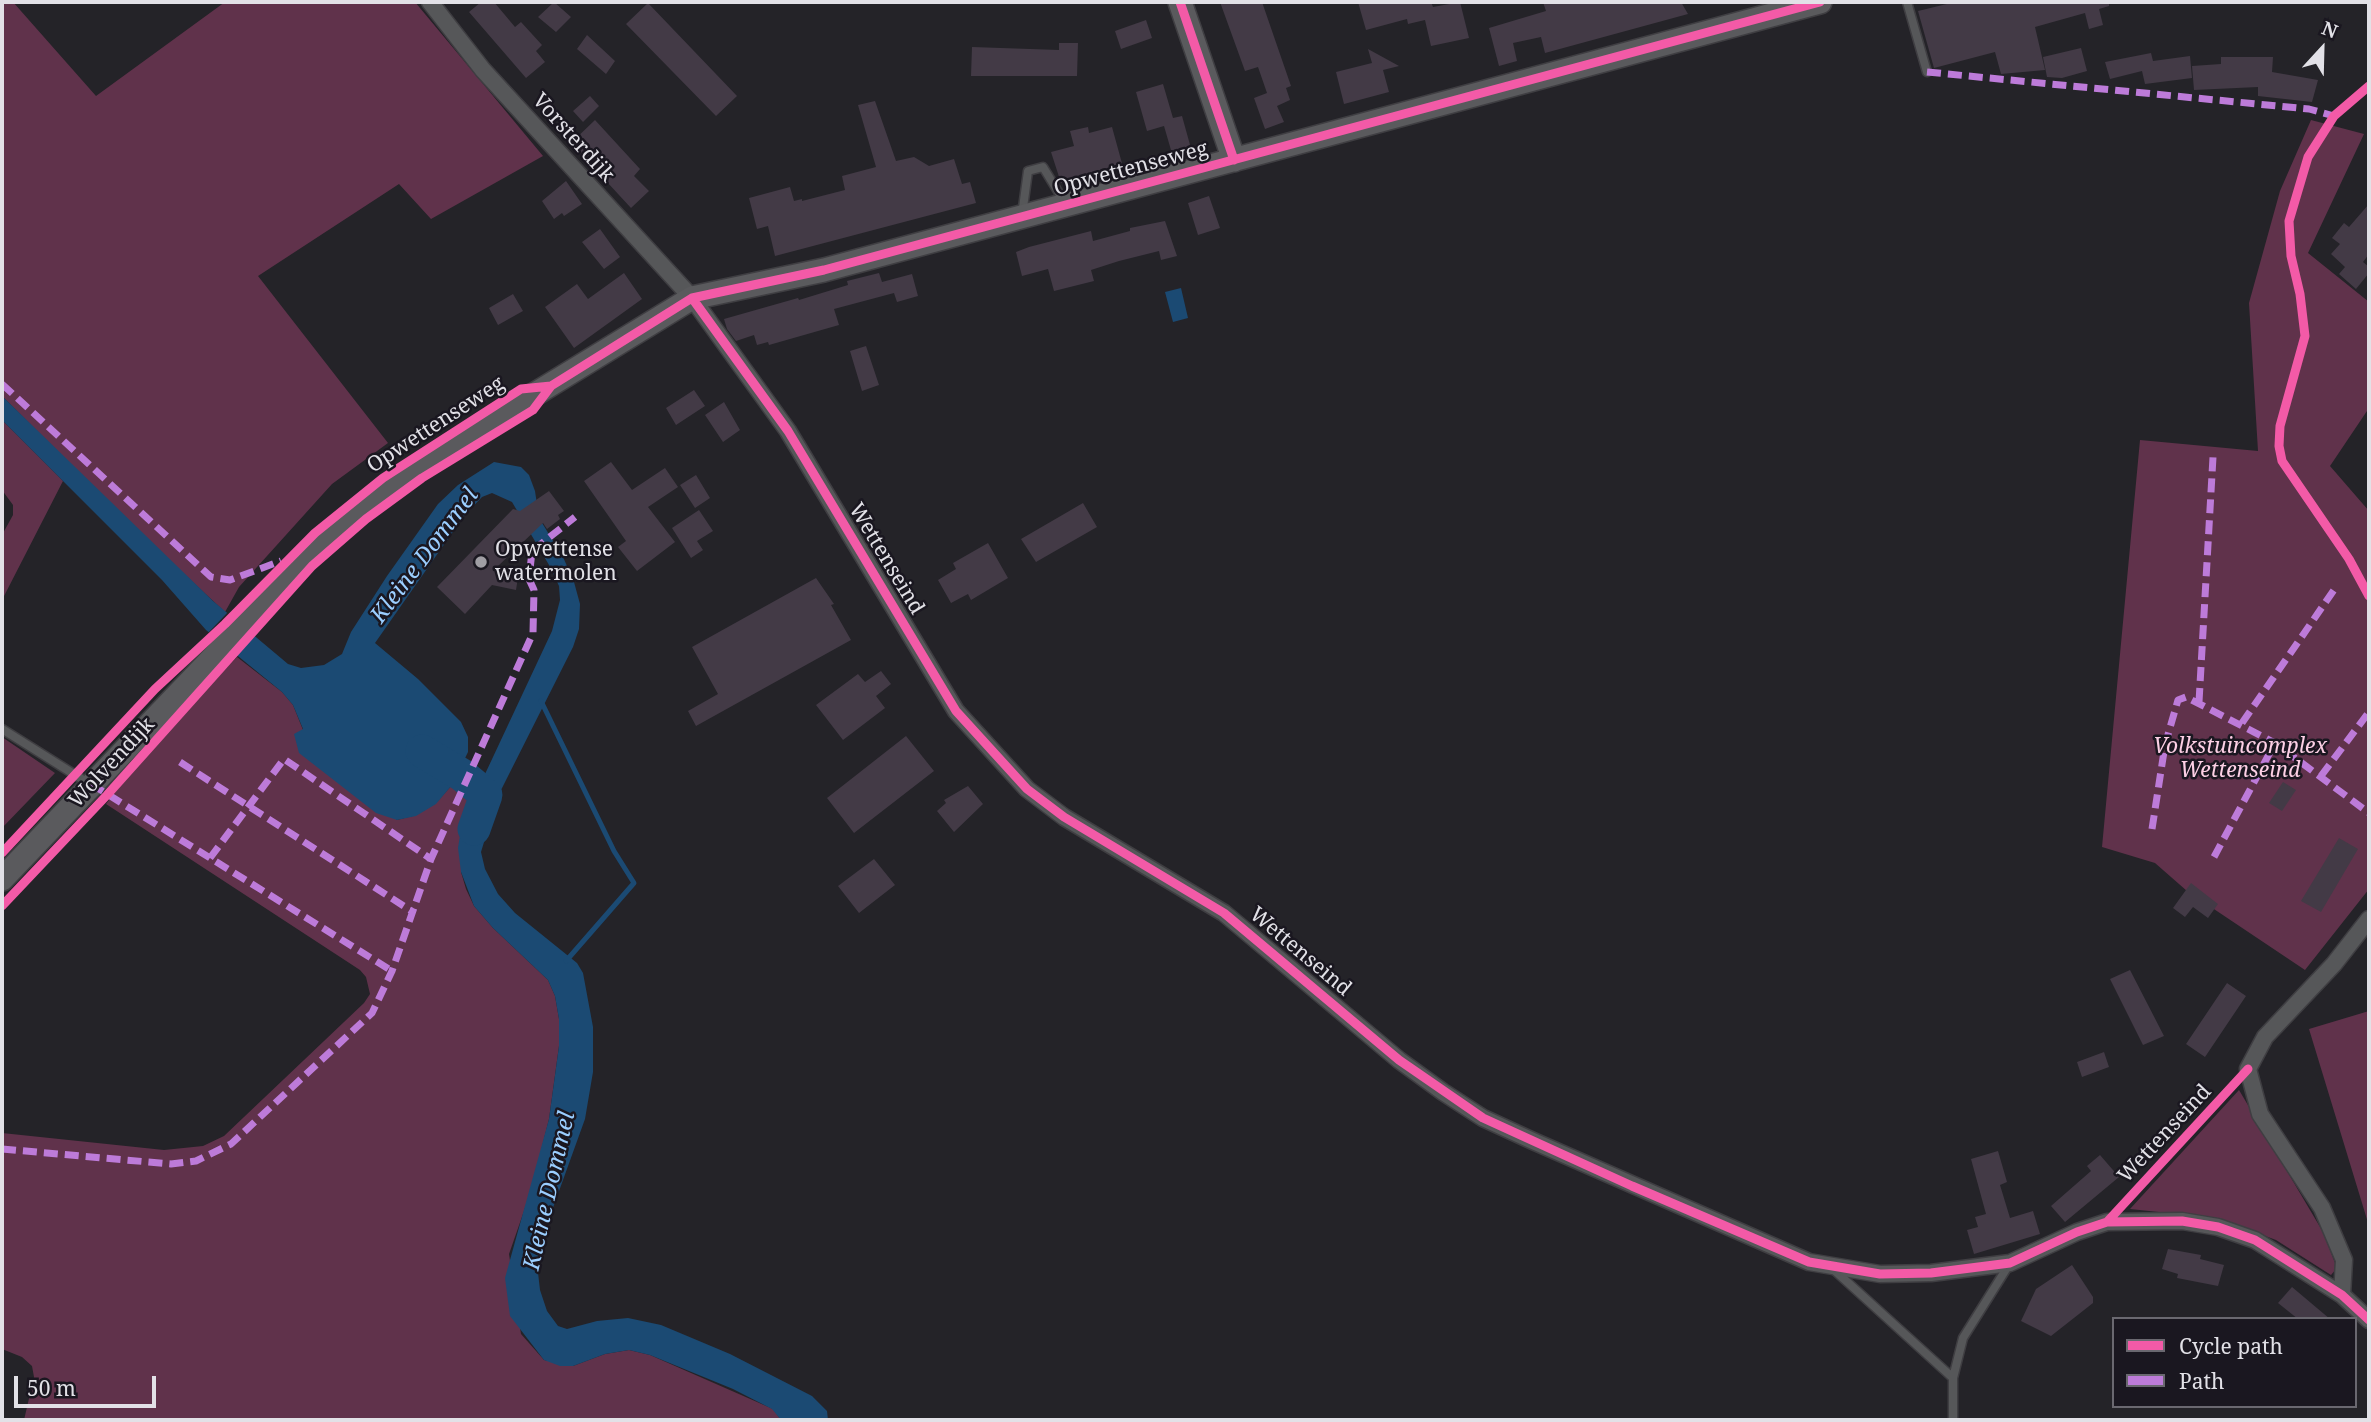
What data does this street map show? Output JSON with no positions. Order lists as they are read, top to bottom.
{
  "streets": {
    "street": [
      "Vorsterdijk",
      "Opwettenseweg",
      "Wettenseind",
      "Wolvendijk"
    ]
  },
  "crossings": [
    ["Vorsterdijk", "Opwettenseweg"],
    ["Vorsterdijk", "Wettenseind"],
    ["Opwettenseweg", "Wettenseind"],
    ["Opwettenseweg", "Wolvendijk"]
  ],
  "water": ["Kleine Dommel"],
  "parks": ["Volkstuincomplex Wettenseind"],
  "places": ["Opwettense watermolen"],
  "legend": ["Cycle path", "Path"],
  "scale_bar": "50 m",
  "north": "top"
}
